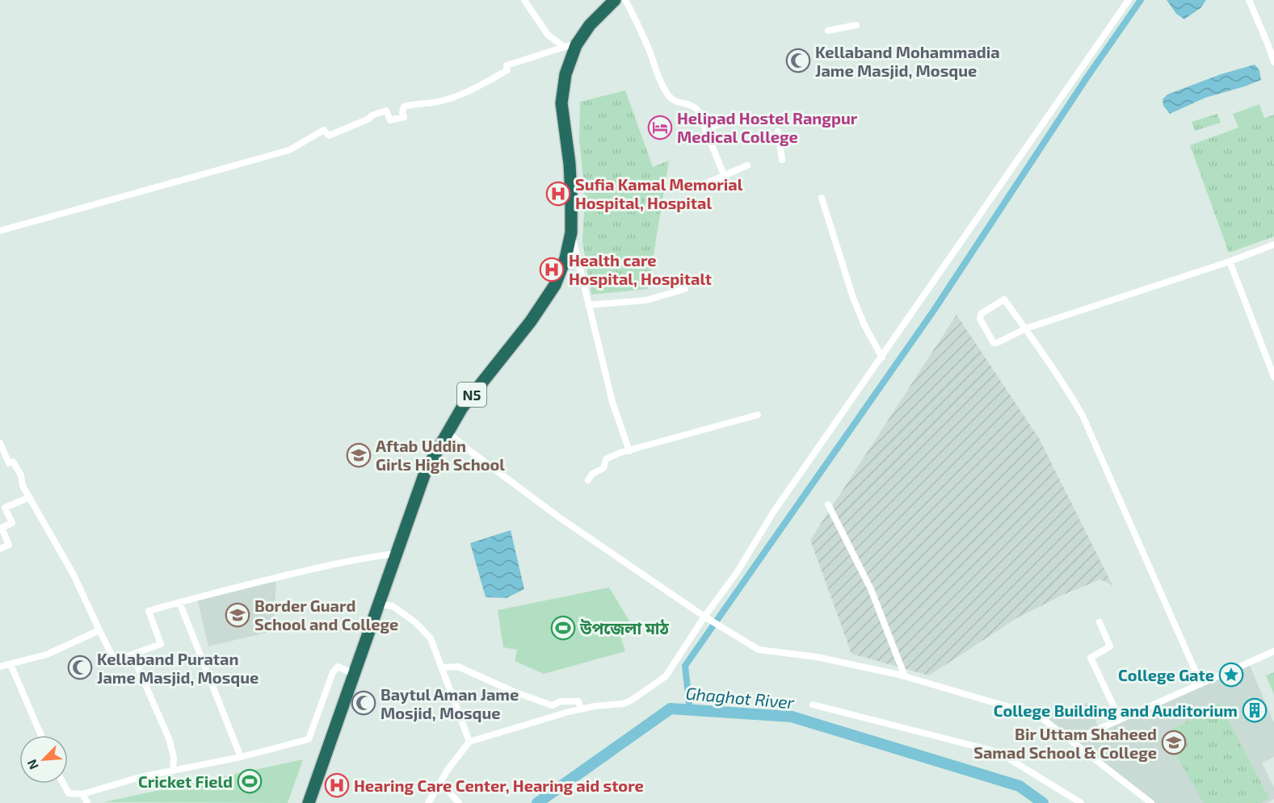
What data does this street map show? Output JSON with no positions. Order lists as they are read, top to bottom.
{
  "streets": {
    "highway": ["N5"]
  },
  "water": ["Ghaghot River"],
  "places": {
    "mosque": ["Kellaband Mohammadia Jame Masjid, Mosque", "Kellaband Puratan Jame Masjid, Mosque", "Baytul Aman Jame Mosjid, Mosque"],
    "hotel": ["Helipad Hostel Rangpur Medical College"],
    "hospital": ["Sufia Kamal Memorial Hospital, Hospital", "Health care Hospital, Hospitalt", "Hearing Care Center, Hearing aid store"],
    "school or university": ["Aftab Uddin Girls High School", "Border Guard School and College", "Bir Uttam Shaheed Samad School & College"],
    "sports": ["উপজেলা মাঠ", "Cricket Field"],
    "place": ["College Gate"],
    "building": ["College Building and Auditorium"]
  },
  "north": "bottom left"
}
